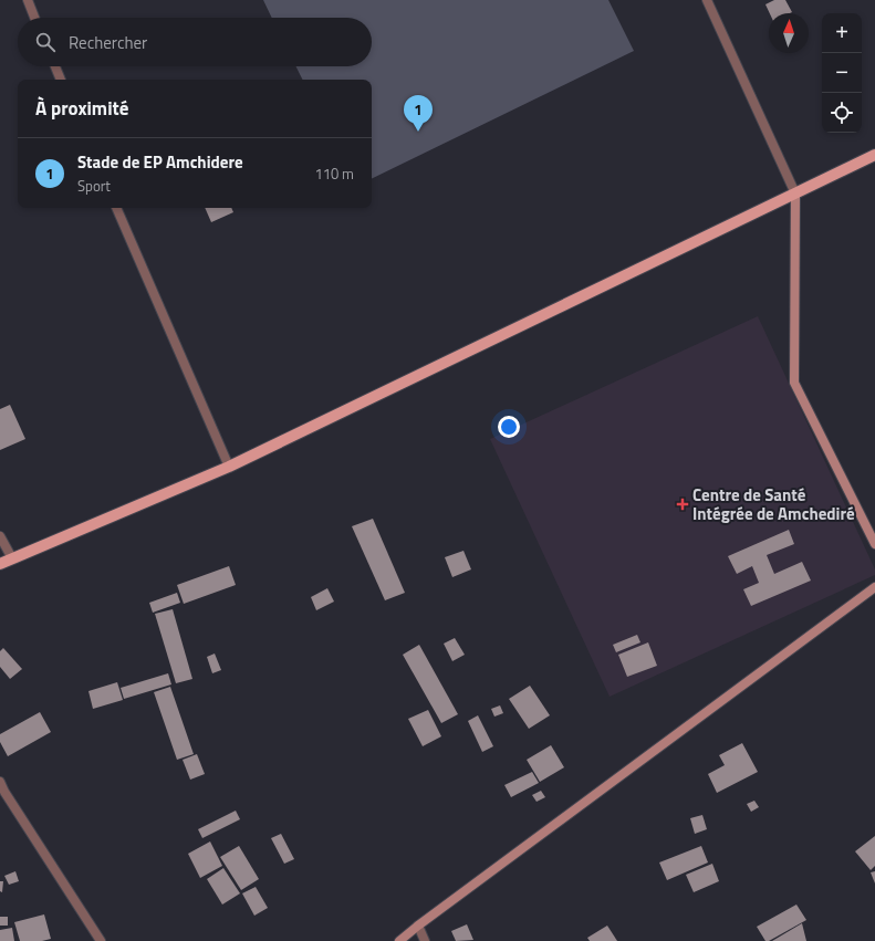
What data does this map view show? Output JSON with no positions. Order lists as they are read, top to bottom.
{
  "places": {
    "health": ["Centre de Santé Intégrée de Amchediré"]
  },
  "north": "top",
  "page": {
    "map_buttons": ["+", "−"],
    "search": "Rechercher",
    "heading": "À proximité",
    "pins": "1",
    "list": [
      {
        "mark": "1",
        "name": "Stade de EP Amchidere",
        "note": "Sport",
        "value": "110 m"
      }
    ]
  }
}
